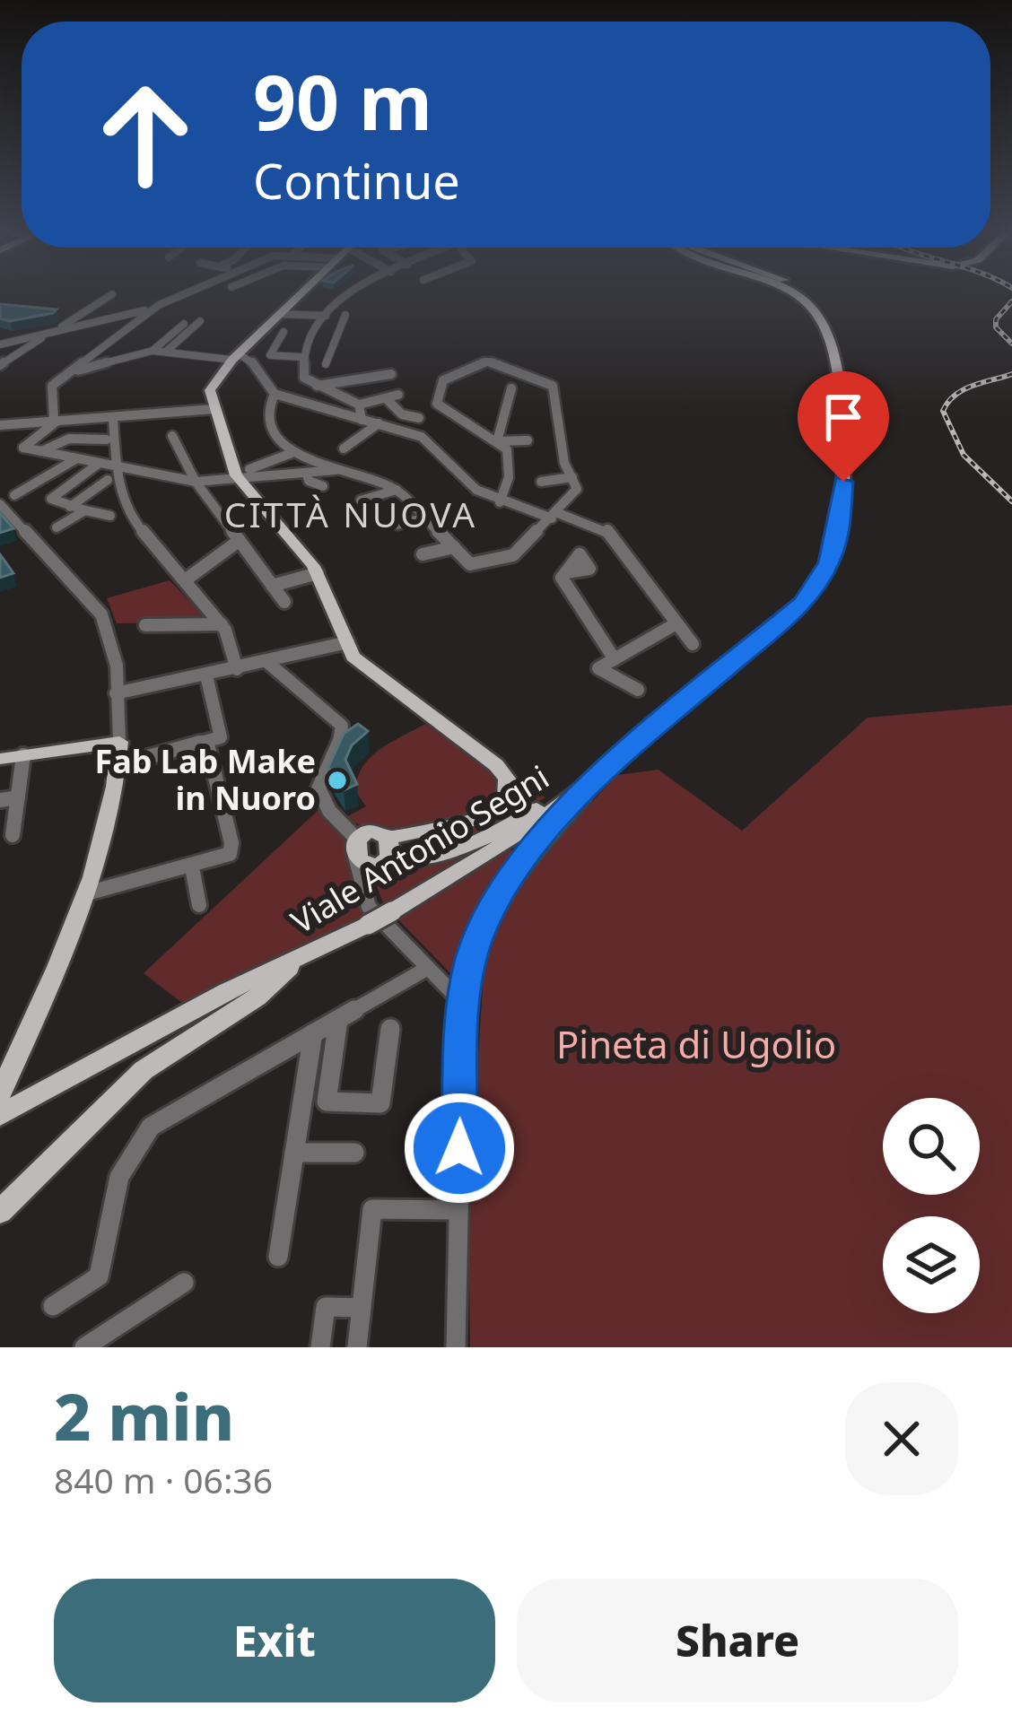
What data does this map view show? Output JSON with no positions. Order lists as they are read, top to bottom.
{
  "streets": {
    "main road": ["Viale Antonio Segni"]
  },
  "districts": ["CITTÀ NUOVA"],
  "parks": ["Pineta di Ugolio"],
  "places": ["Fab Lab Make in Nuoro"],
  "page": {
    "turn": ["90 m", "Continue"],
    "heading": ["2 min", "840 m · 06:36"],
    "buttons": ["Exit", "Share"]
  }
}
